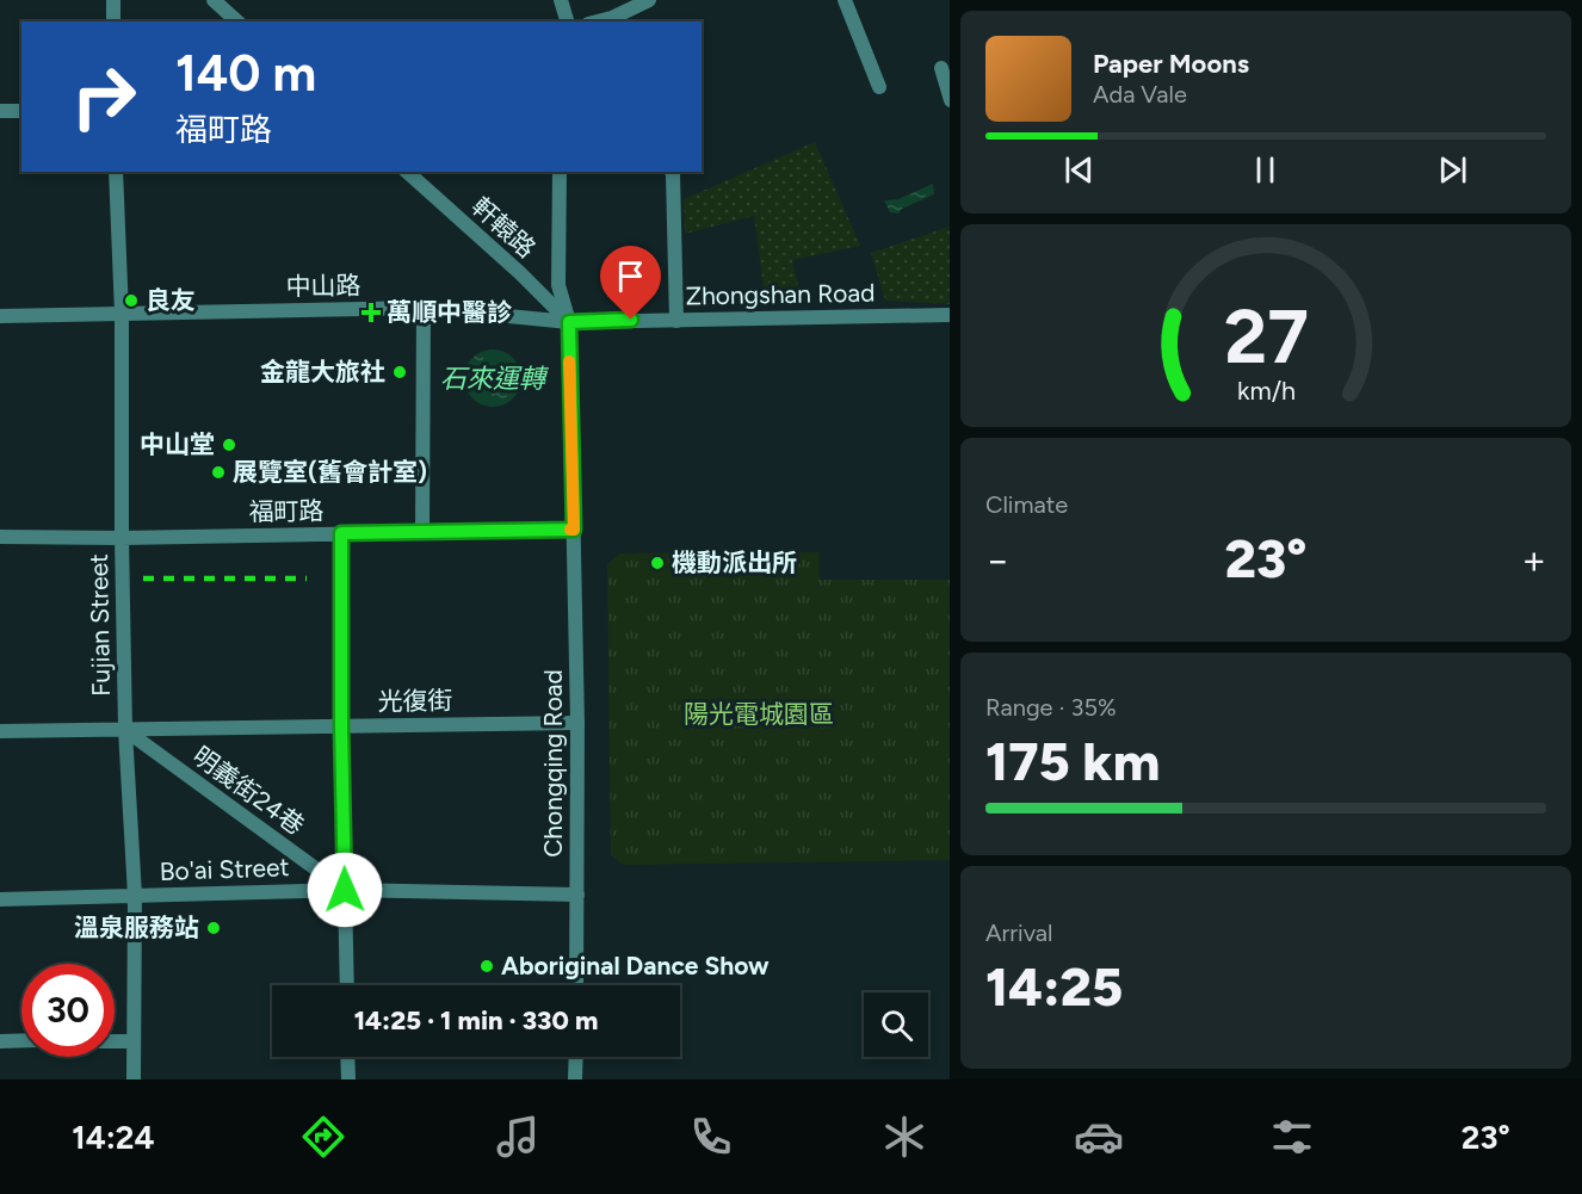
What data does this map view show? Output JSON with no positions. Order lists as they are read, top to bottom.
{
  "streets": {
    "street": [
      "軒轅路",
      "中山路",
      "Zhongshan Road",
      "福町路",
      "Fujian Street",
      "光復街",
      "Chongqing Road",
      "明義街24巷",
      "Bo'ai Street"
    ]
  },
  "crossings": [
    ["軒轅路", "中山路"],
    ["軒轅路", "Zhongshan Road"],
    ["軒轅路", "Chongqing Road"],
    ["中山路", "Zhongshan Road"],
    ["中山路", "Fujian Street"],
    ["中山路", "Chongqing Road"],
    ["Zhongshan Road", "Chongqing Road"],
    ["福町路", "Fujian Street"],
    ["福町路", "Chongqing Road"],
    ["Fujian Street", "光復街"],
    ["Fujian Street", "明義街24巷"],
    ["Fujian Street", "Bo'ai Street"],
    ["光復街", "Chongqing Road"],
    ["光復街", "明義街24巷"],
    ["Chongqing Road", "Bo'ai Street"],
    ["明義街24巷", "Bo'ai Street"]
  ],
  "water": ["石來運轉"],
  "parks": ["陽光電城園區"],
  "places": {
    "other": [
      "良友",
      "金龍大旅社",
      "中山堂",
      "展覽室(舊會計室)",
      "機動派出所",
      "溫泉服務站",
      "Aboriginal Dance Show"
    ],
    "health": ["萬順中醫診"]
  },
  "page": {
    "turn": ["140 m", "福町路"],
    "song": ["Paper Moons", "Ada Vale"],
    "tile": [
      "Climate",
      ["Range · 35%", "175 km"],
      ["Arrival", "14:25"]
    ],
    "heat": ["−", "23°", "+"],
    "limit": "30",
    "trip": "14:25 · 1 min · 330 m",
    "tabs": ["14:24", "23°"],
    "gauge": ["27", "km/h"]
  }
}
